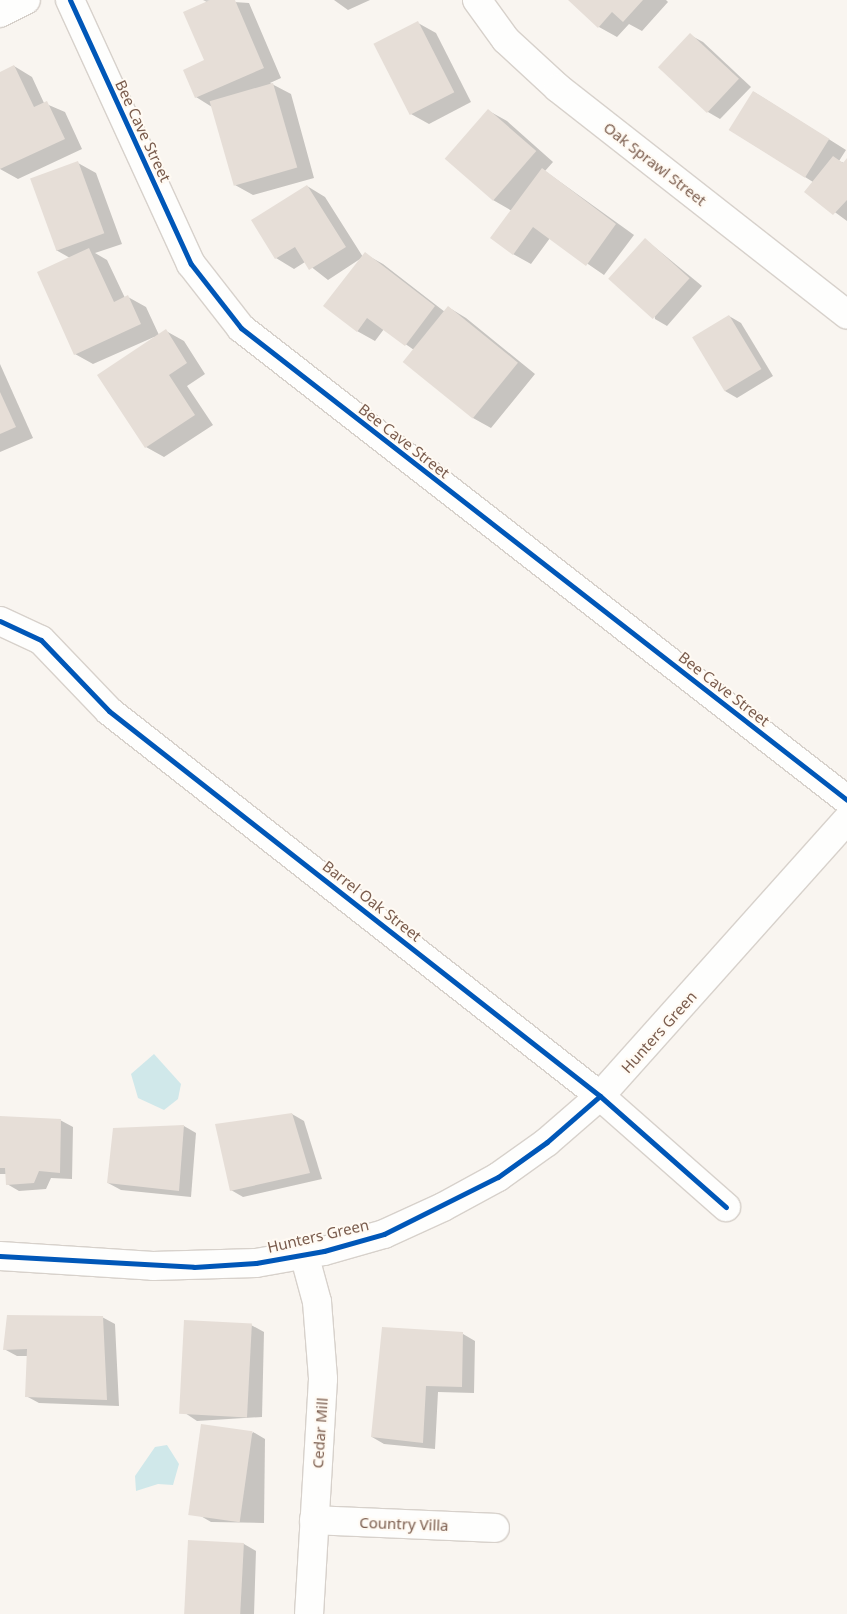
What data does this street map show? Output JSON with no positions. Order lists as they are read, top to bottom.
{
  "streets": {
    "street": [
      "Bee Cave Street",
      "Oak Sprawl Street",
      "Barrel Oak Street",
      "Hunters Green",
      "Cedar Mill",
      "Country Villa"
    ]
  },
  "crossings": [
    ["Barrel Oak Street", "Hunters Green"],
    ["Hunters Green", "Cedar Mill"],
    ["Cedar Mill", "Country Villa"]
  ]
}
